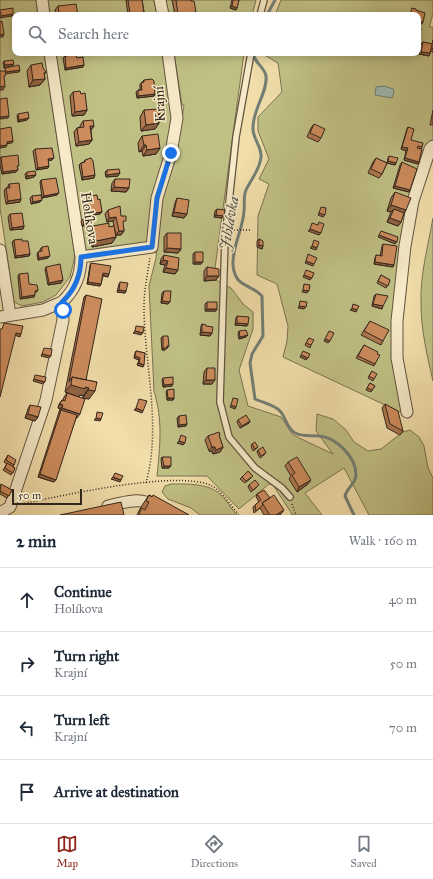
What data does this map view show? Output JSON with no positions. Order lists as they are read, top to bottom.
{
  "streets": {
    "street": ["Krajní", "Holíkova"]
  },
  "water": ["Jihlávka"],
  "scale_bar": "50 m",
  "page": {
    "search": "Search here",
    "scale": "50 m",
    "heading": ["2 min", "Walk · 160 m"],
    "list": [
      ["Continue", "Holíkova", "40 m"],
      ["Turn right", "Krajní", "50 m"],
      ["Turn left", "Krajní", "70 m"],
      "Arrive at destination"
    ],
    "nav": ["Map", "Directions", "Saved"]
  }
}
